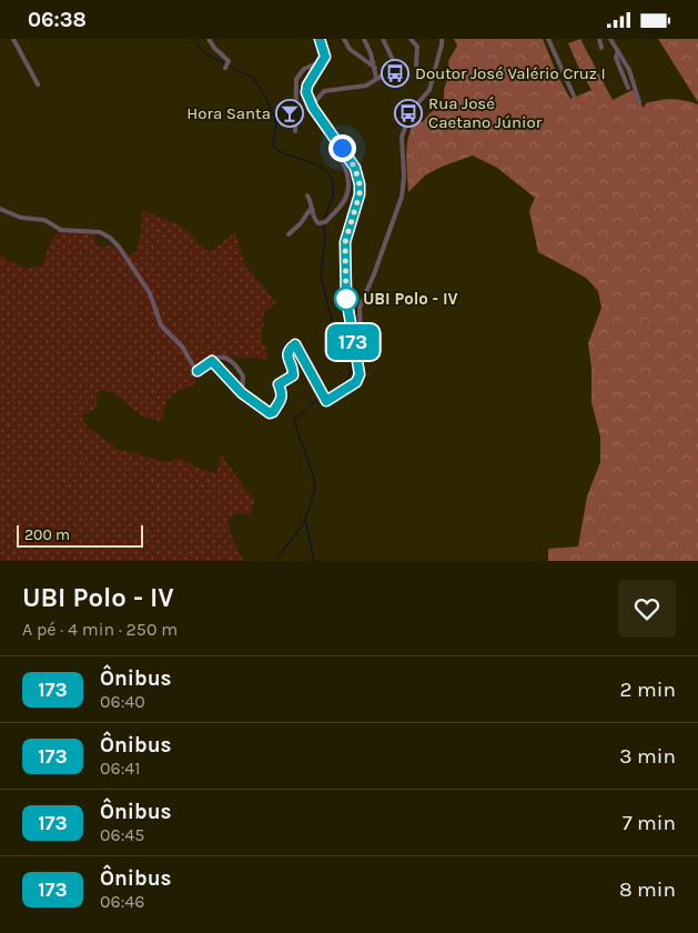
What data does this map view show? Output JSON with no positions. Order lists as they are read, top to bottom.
{
  "places": {
    "bus stop": ["Doutor José Valério Cruz I", "Rua José Caetano Júnior"],
    "bar": ["Hora Santa"],
    "other": ["UBI Polo - IV"]
  },
  "lines": ["bus line 173"],
  "scale_bar": "200 m",
  "page": {
    "status": "06:38",
    "on_map": "173",
    "scale": "200 m",
    "heading": ["UBI Polo - IV", "A pé · 4 min · 250 m"],
    "list": [
      {
        "mark": "173",
        "name": "Ônibus",
        "note": "06:40",
        "value": "2 min"
      },
      {
        "mark": "173",
        "name": "Ônibus",
        "note": "06:41",
        "value": "3 min"
      },
      {
        "mark": "173",
        "name": "Ônibus",
        "note": "06:45",
        "value": "7 min"
      },
      {
        "mark": "173",
        "name": "Ônibus",
        "note": "06:46",
        "value": "8 min"
      }
    ]
  }
}
